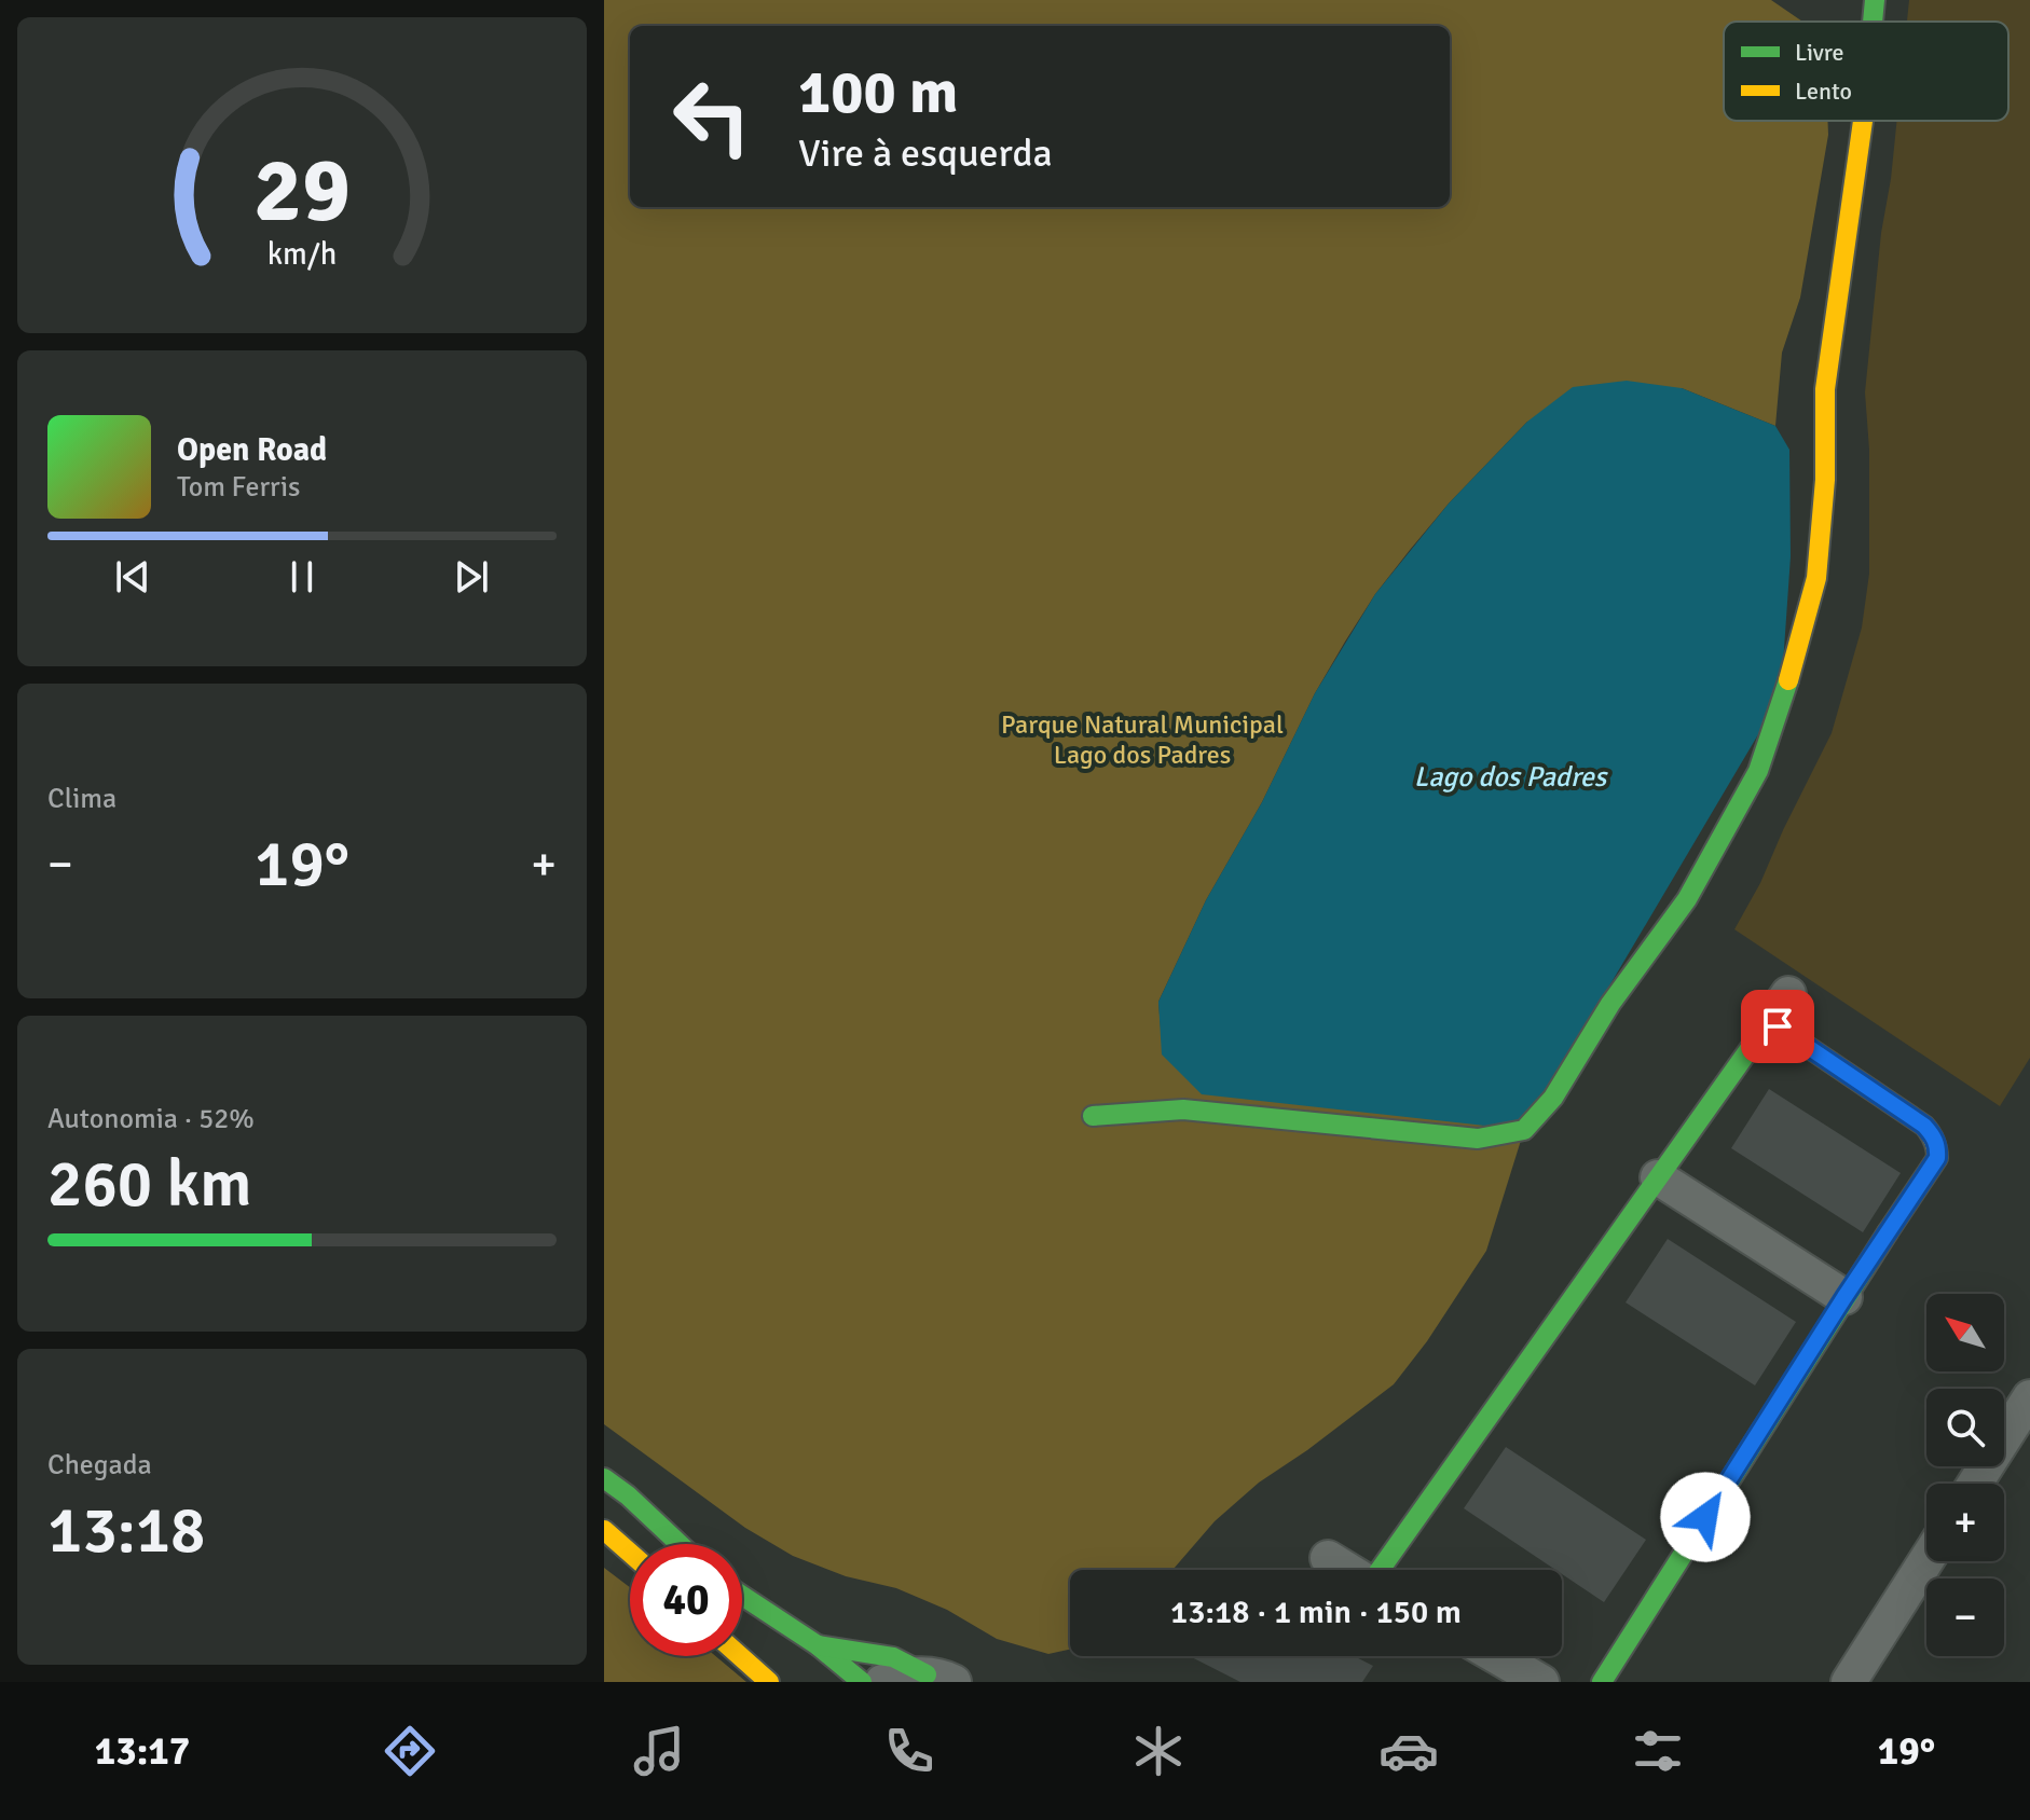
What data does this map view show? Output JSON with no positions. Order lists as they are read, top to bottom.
{
  "water": ["Lago dos Padres"],
  "parks": ["Parque Natural Municipal Lago dos Padres"],
  "legend": ["Livre", "Lento"],
  "north": "top left",
  "page": {
    "turn": ["100 m", "Vire à esquerda"],
    "song": ["Open Road", "Tom Ferris"],
    "tile": [
      "Clima",
      ["Autonomia · 52%", "260 km"],
      ["Chegada", "13:18"]
    ],
    "heat": ["−", "19°", "+"],
    "map_buttons": ["+", "−"],
    "limit": "40",
    "trip": "13:18 · 1 min · 150 m",
    "tabs": ["13:17", "19°"],
    "gauge": ["29", "km/h"]
  }
}
